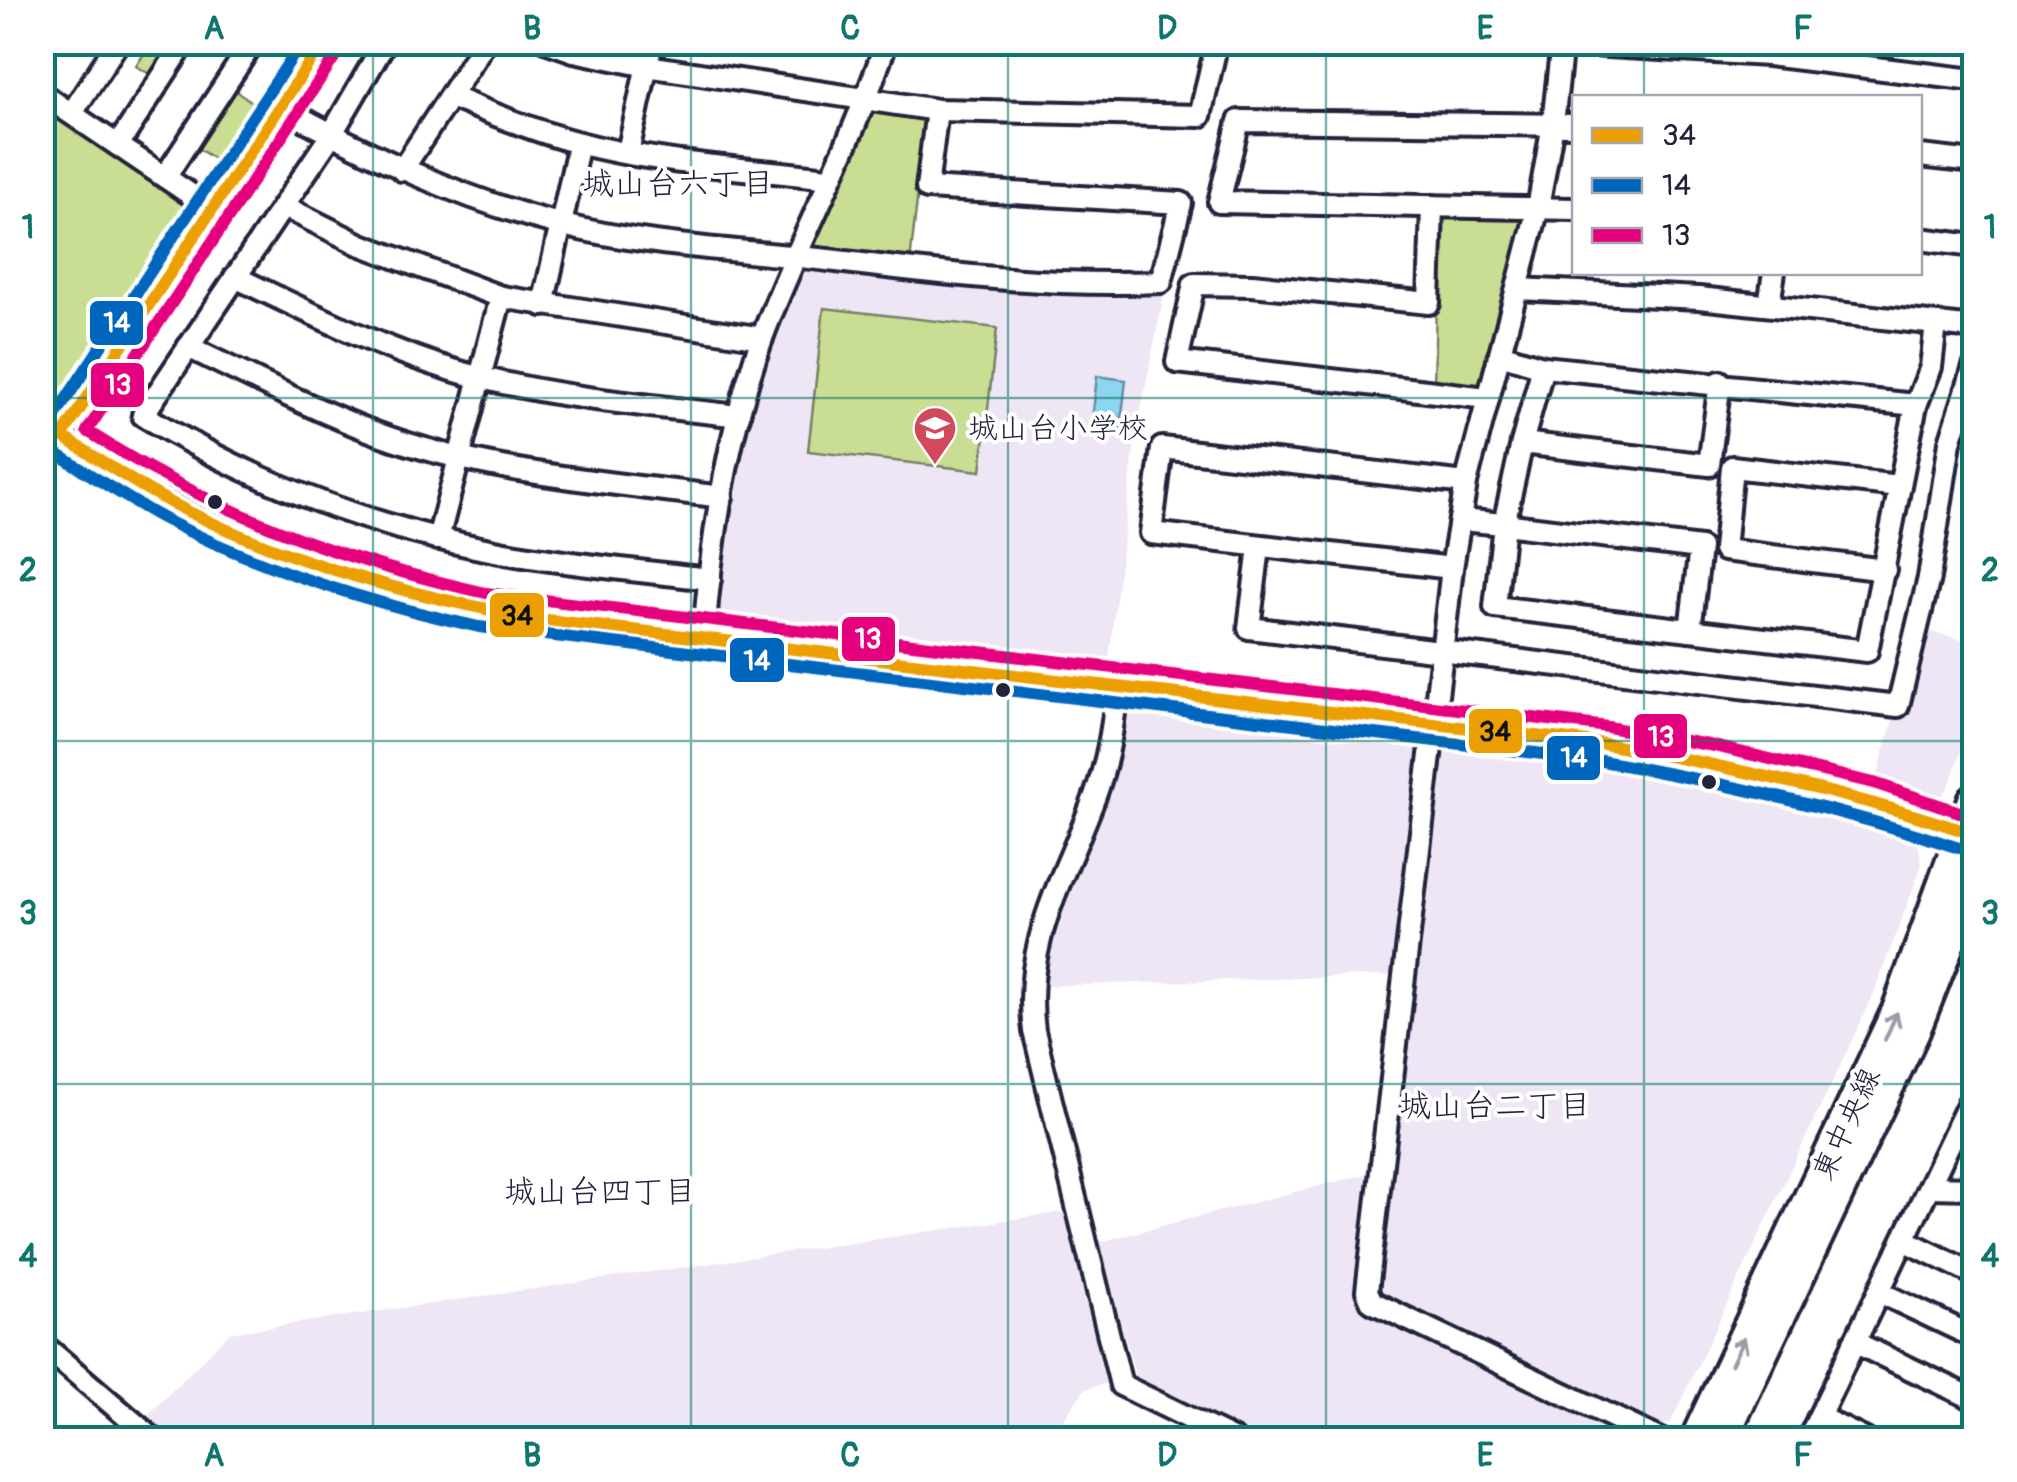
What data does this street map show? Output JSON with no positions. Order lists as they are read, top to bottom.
{
  "streets": {
    "highway": ["東中央線"]
  },
  "districts": ["城山台六丁目", "城山台二丁目", "城山台四丁目"],
  "places": {
    "school or university": ["城山台小学校"]
  },
  "lines": ["transit line 34", "transit line 14", "transit line 13"],
  "legend": ["34", "14", "13"],
  "grid": {
    "columns": [
      "A",
      "B",
      "C",
      "D",
      "E",
      "F"
    ],
    "rows": [
      "1",
      "2",
      "3",
      "4"
    ]
  }
}
